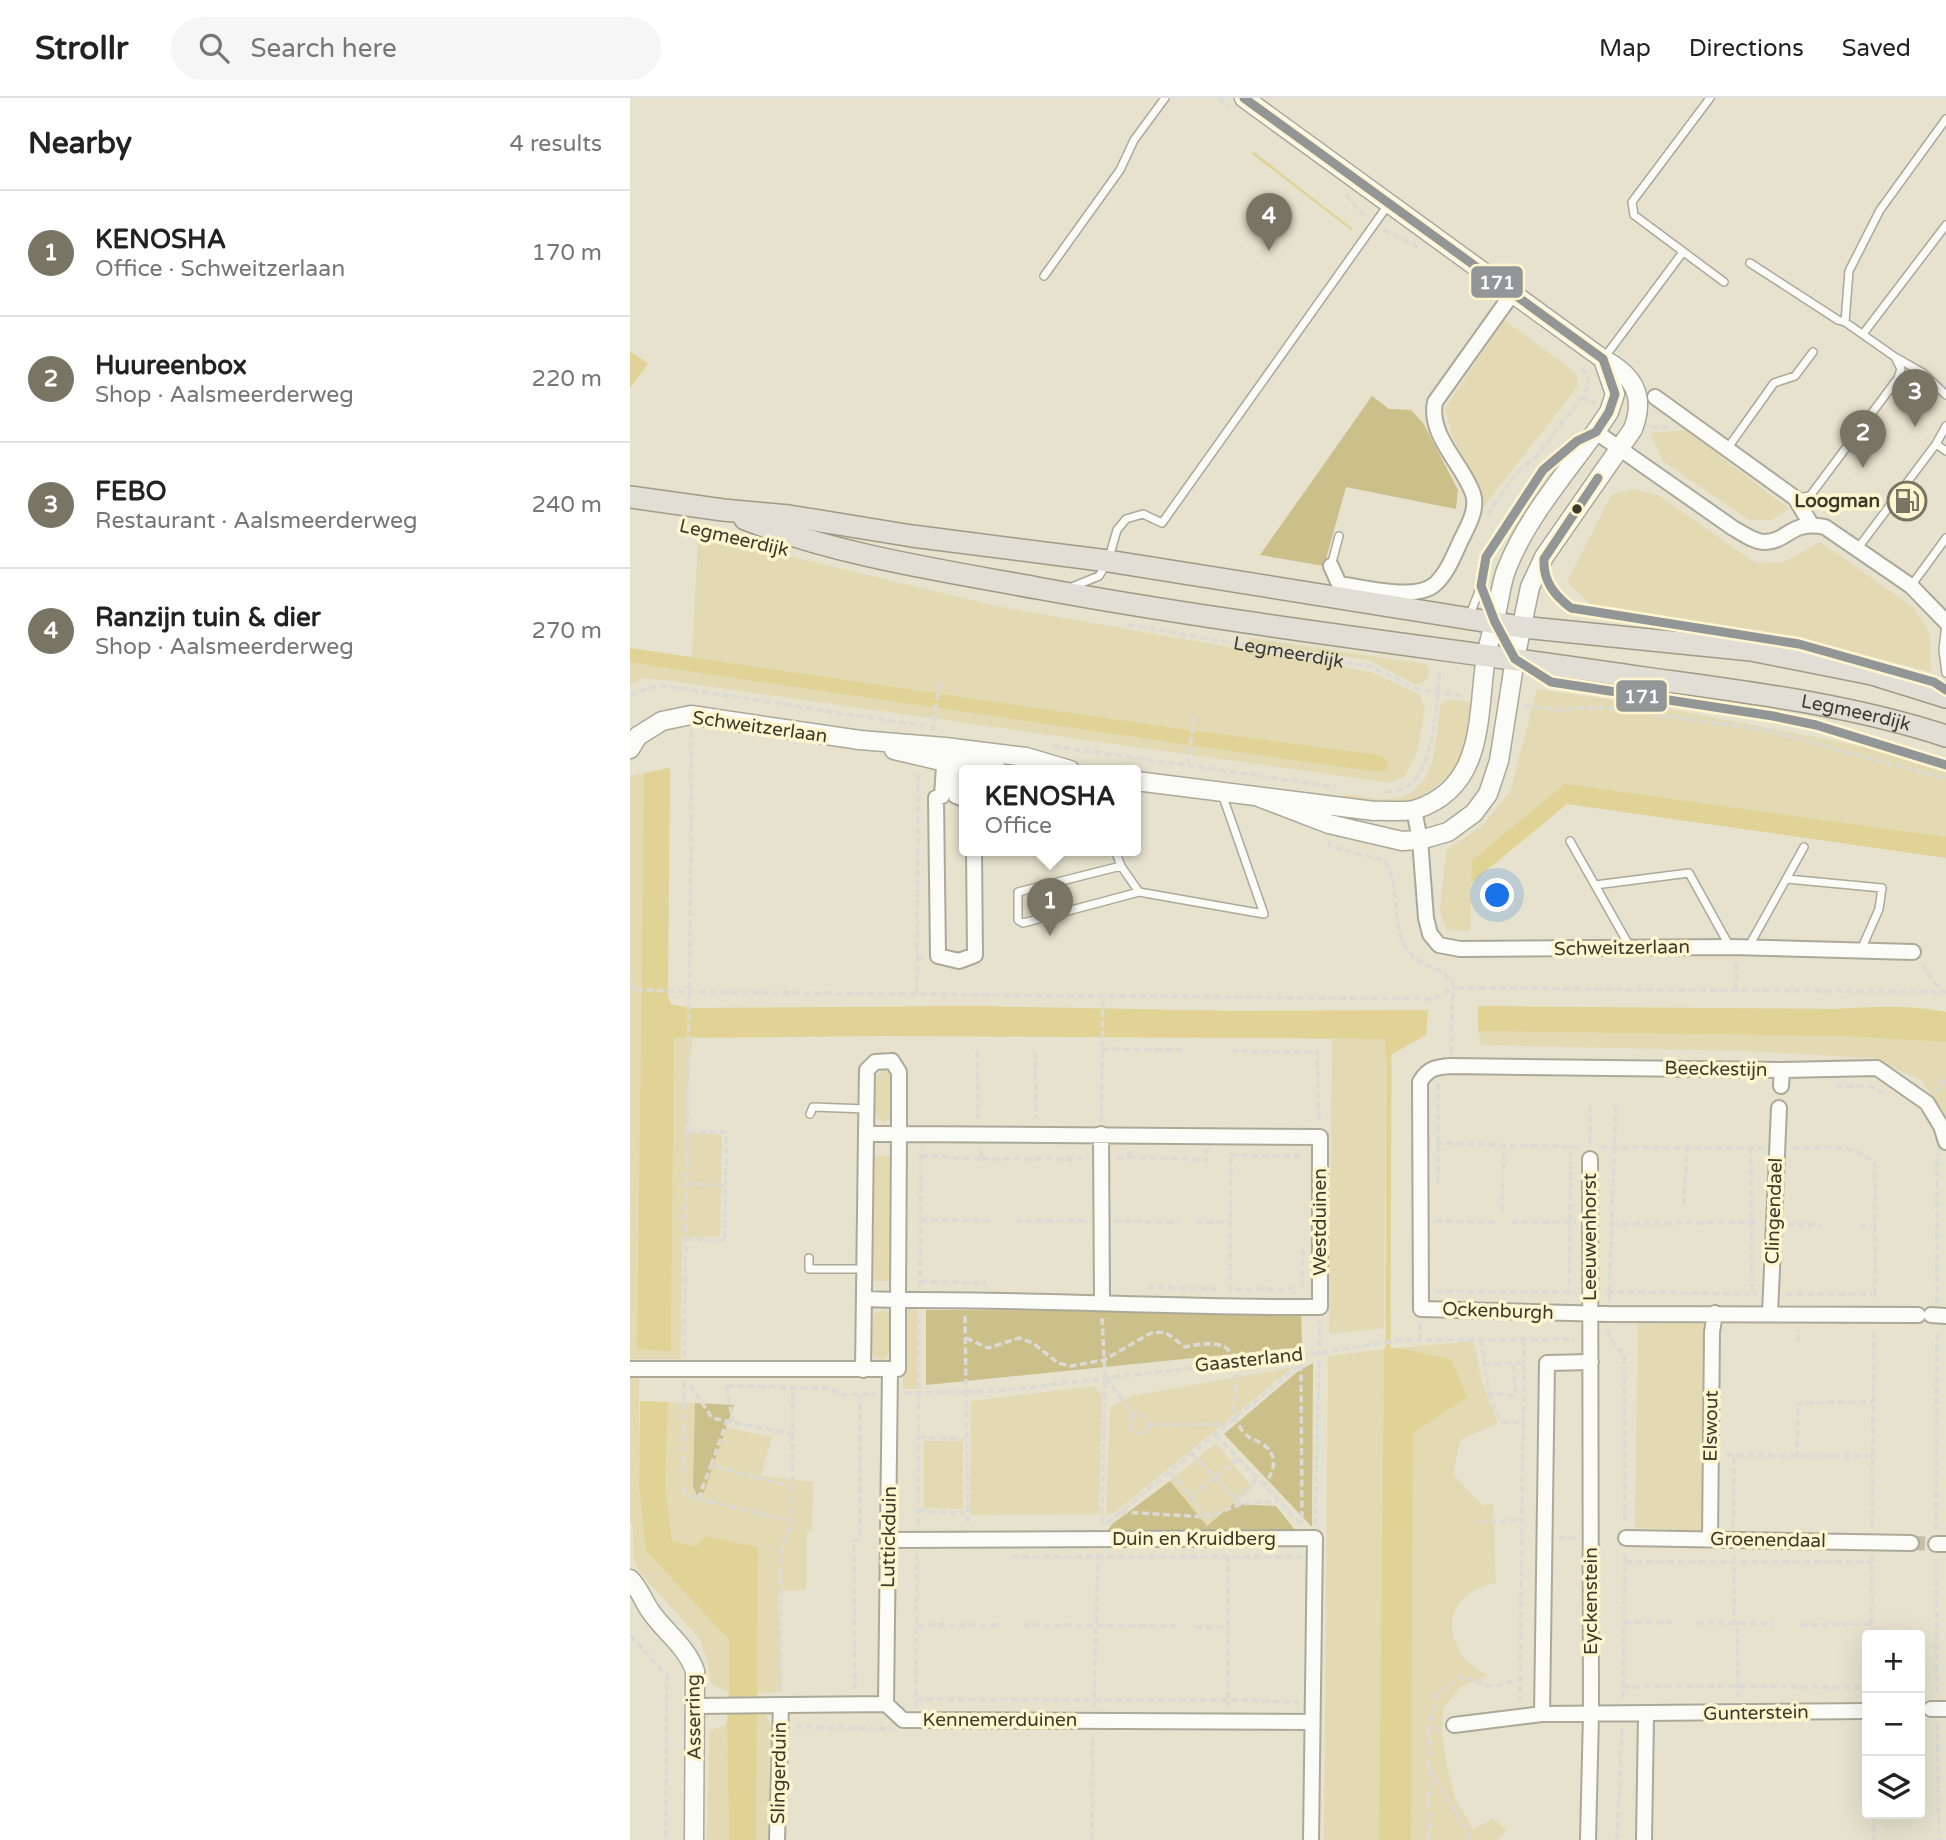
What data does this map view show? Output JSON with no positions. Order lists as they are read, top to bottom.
{
  "streets": {
    "main road": ["Legmeerdijk"],
    "street": [
      "Schweitzerlaan",
      "Beeckestijn",
      "Clingendael",
      "Westduinen",
      "Leeuwenhorst",
      "Ockenburgh",
      "Elswout",
      "Luttickduin",
      "Duin en Kruidberg",
      "Groenendaal",
      "Eyckenstein",
      "Gunterstein",
      "Asserring",
      "Kennemerduinen",
      "Slingerduin"
    ],
    "path": ["Gaasterland"]
  },
  "crossings": [
    ["Beeckestijn", "Ockenburgh"],
    ["Clingendael", "Ockenburgh"],
    ["Leeuwenhorst", "Ockenburgh"],
    ["Leeuwenhorst", "Eyckenstein"],
    ["Ockenburgh", "Elswout"],
    ["Ockenburgh", "Eyckenstein"],
    ["Gaasterland", "Luttickduin"],
    ["Gaasterland", "Eyckenstein"],
    ["Elswout", "Groenendaal"],
    ["Luttickduin", "Duin en Kruidberg"],
    ["Luttickduin", "Kennemerduinen"],
    ["Eyckenstein", "Gunterstein"]
  ],
  "places": {
    "fuel station": ["Loogman"]
  },
  "lines": ["transit line 171"],
  "page": {
    "header": "Strollr",
    "search": "Search here",
    "nav": ["Map", "Directions", "Saved"],
    "heading": ["Nearby", "4 results"],
    "list": [
      {
        "mark": "1",
        "name": "KENOSHA",
        "note": "Office · Schweitzerlaan",
        "value": "170 m"
      },
      {
        "mark": "2",
        "name": "Huureenbox",
        "note": "Shop · Aalsmeerderweg",
        "value": "220 m"
      },
      {
        "mark": "3",
        "name": "FEBO",
        "note": "Restaurant · Aalsmeerderweg",
        "value": "240 m"
      },
      {
        "mark": "4",
        "name": "Ranzijn tuin & dier",
        "note": "Shop · Aalsmeerderweg",
        "value": "270 m"
      }
    ],
    "pins": [
      "4",
      "3",
      "2",
      "1"
    ],
    "popup": ["KENOSHA", "Office"],
    "map_buttons": ["+", "−"]
  }
}
